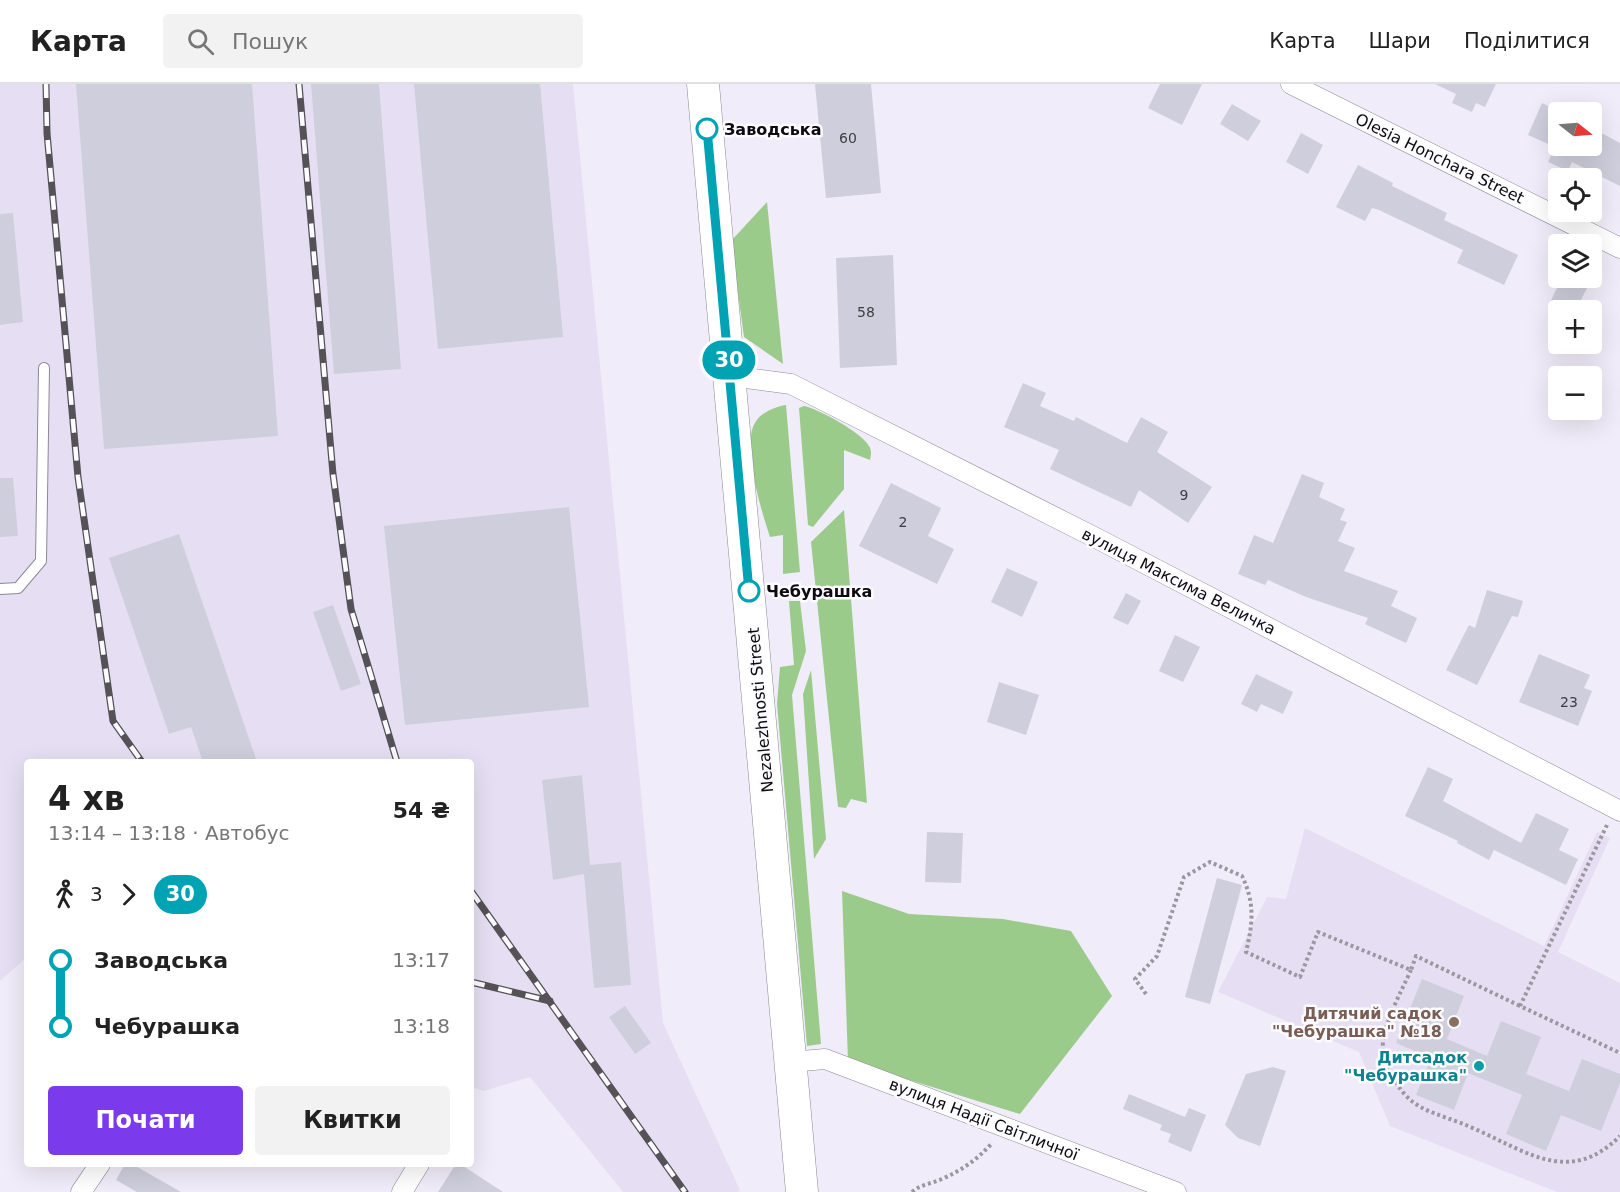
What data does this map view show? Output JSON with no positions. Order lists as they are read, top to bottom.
{
  "streets": {
    "main road": ["Nezalezhnosti Street"],
    "street": ["Olesia Honchara Street", "вулиця Максима Величка", "вулиця Надії Світличної"]
  },
  "crossings": [
    ["вулиця Максима Величка", "Nezalezhnosti Street"],
    ["Nezalezhnosti Street", "вулиця Надії Світличної"]
  ],
  "places": [
    "Заводська",
    "Чебурашка",
    "Дитячий садок \"Чебурашка\" №18",
    "Дитсадок \"Чебурашка\""
  ],
  "lines": ["bus line 30"],
  "house_numbers": [
    "60",
    "58",
    "9",
    "2",
    "23"
  ],
  "north": "right",
  "page": {
    "header": "Карта",
    "search": "Пошук",
    "nav": ["Карта", "Шари", "Поділитися"],
    "on_map": "30",
    "map_buttons": ["+", "−"],
    "heading": ["4 хв", "13:14 – 13:18 · Автобус", "54 ₴"],
    "legs": ["3", "30"],
    "list": [
      {
        "name": "Заводська",
        "value": "13:17"
      },
      {
        "name": "Чебурашка",
        "value": "13:18"
      }
    ],
    "buttons": ["Почати", "Квитки"]
  }
}
